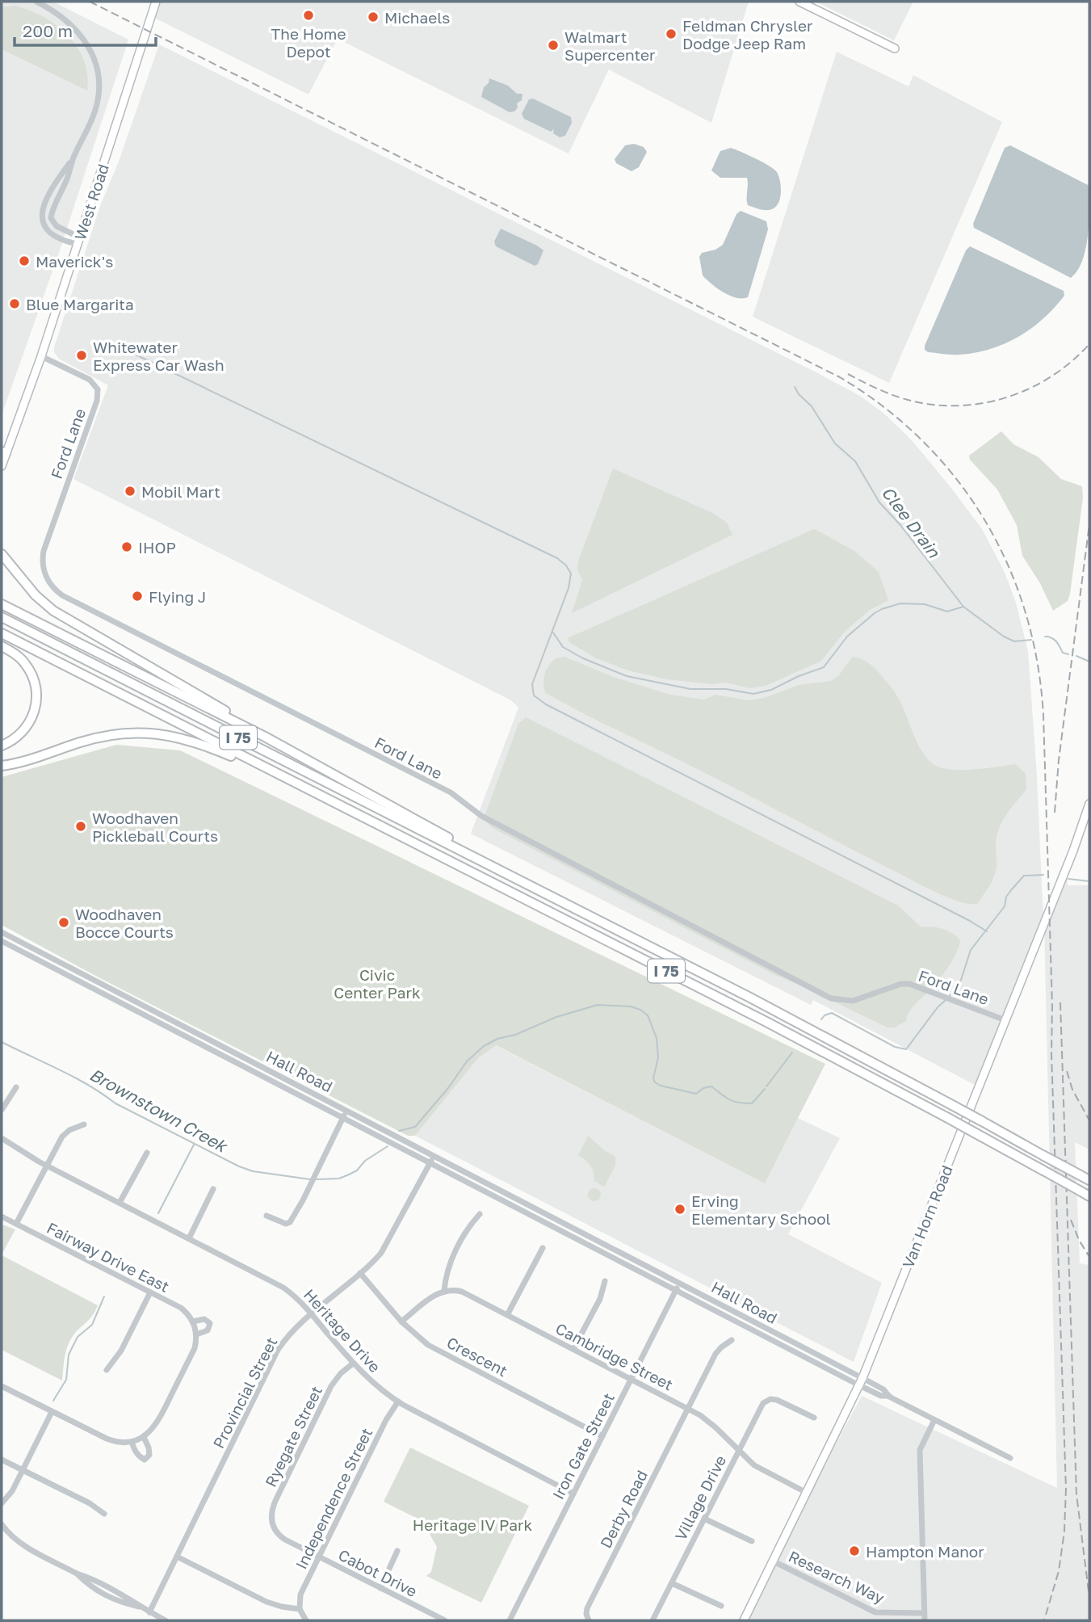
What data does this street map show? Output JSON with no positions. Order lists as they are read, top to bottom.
{
  "streets": {
    "highway": ["I 75"],
    "main road": ["West Road", "Van Horn Road"],
    "street": [
      "Ford Lane",
      "Hall Road",
      "Fairway Drive East",
      "Heritage Drive",
      "Crescent",
      "Cambridge Street",
      "Provincial Street",
      "Ryegate Street",
      "Iron Gate Street",
      "Village Drive",
      "Independence Street",
      "Derby Road",
      "Cabot Drive",
      "Research Way"
    ]
  },
  "crossings": [
    ["West Road", "Ford Lane"],
    ["Ford Lane", "Van Horn Road"],
    ["Hall Road", "Van Horn Road"],
    ["Hall Road", "Provincial Street"],
    ["Hall Road", "Iron Gate Street"],
    ["Van Horn Road", "Cambridge Street"],
    ["Van Horn Road", "Research Way"],
    ["Heritage Drive", "Provincial Street"],
    ["Heritage Drive", "Ryegate Street"],
    ["Heritage Drive", "Iron Gate Street"],
    ["Heritage Drive", "Independence Street"],
    ["Crescent", "Provincial Street"],
    ["Crescent", "Iron Gate Street"],
    ["Cambridge Street", "Iron Gate Street"],
    ["Cambridge Street", "Village Drive"],
    ["Cambridge Street", "Derby Road"],
    ["Ryegate Street", "Cabot Drive"],
    ["Independence Street", "Cabot Drive"]
  ],
  "water": ["Clee Drain", "Brownstown Creek"],
  "parks": ["Civic Center Park", "Heritage IV Park"],
  "places": [
    "The Home Depot",
    "Michaels",
    "Feldman Chrysler Dodge Jeep Ram",
    "Walmart Supercenter",
    "Maverick's",
    "Blue Margarita",
    "Whitewater Express Car Wash",
    "Mobil Mart",
    "IHOP",
    "Flying J",
    "Woodhaven Pickleball Courts",
    "Woodhaven Bocce Courts",
    "Erving Elementary School",
    "Hampton Manor"
  ],
  "scale_bar": "200 m"
}
